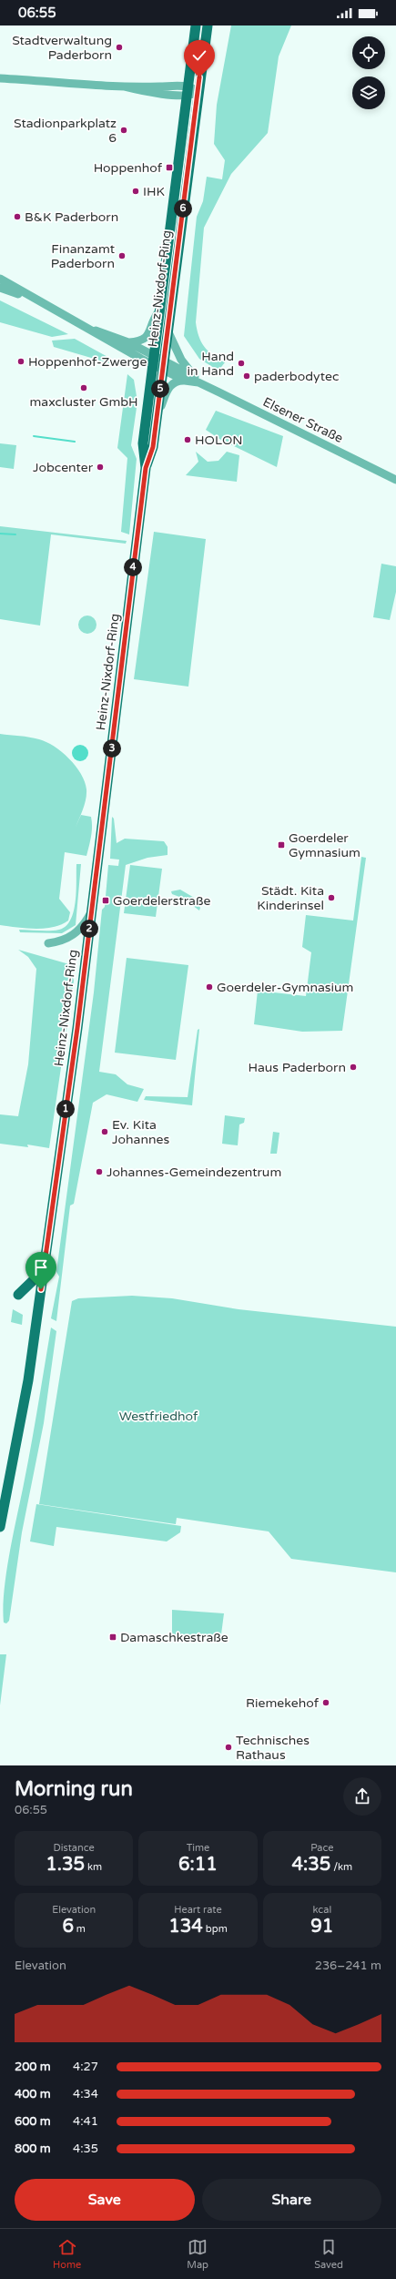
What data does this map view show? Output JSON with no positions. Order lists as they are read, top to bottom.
{
  "streets": {
    "main road": ["Heinz-Nixdorf-Ring"],
    "street": ["Elsener Straße"]
  },
  "crossings": [
    ["Heinz-Nixdorf-Ring", "Elsener Straße"]
  ],
  "parks": ["Westfriedhof"],
  "places": {
    "other": [
      "Stadtverwaltung Paderborn",
      "Stadionparkplatz 6",
      "IHK",
      "B&K Paderborn",
      "Finanzamt Paderborn",
      "Hoppenhof-Zwerge",
      "Hand in Hand",
      "paderbodytec",
      "maxcluster GmbH",
      "HOLON",
      "Jobcenter",
      "Städt. Kita Kinderinsel",
      "Goerdeler-Gymnasium",
      "Haus Paderborn",
      "Ev. Kita Johannes",
      "Johannes-Gemeindezentrum",
      "Riemekehof",
      "Technisches Rathaus"
    ],
    "transit": [
      "Hoppenhof",
      "Goerdeler Gymnasium",
      "Goerdelerstraße",
      "Damaschkestraße"
    ]
  },
  "page": {
    "status": "06:55",
    "pins": [
      "6",
      "5",
      "4",
      "3",
      "2",
      "1"
    ],
    "heading": ["Morning run", "06:55"],
    "stats": [
      ["Distance", "1.35 km"],
      ["Time", "6:11"],
      ["Pace", "4:35 /km"],
      ["Elevation", "6 m"],
      ["Heart rate", "134 bpm"],
      ["kcal", "91"]
    ],
    "chart": ["Elevation", "236–241 m"],
    "list": [
      {
        "name": "200 m",
        "note": "4:27"
      },
      {
        "name": "400 m",
        "note": "4:34"
      },
      {
        "name": "600 m",
        "note": "4:41"
      },
      {
        "name": "800 m",
        "note": "4:35"
      }
    ],
    "buttons": ["Save", "Share"],
    "tabs": ["Home", "Map", "Saved"]
  }
}
